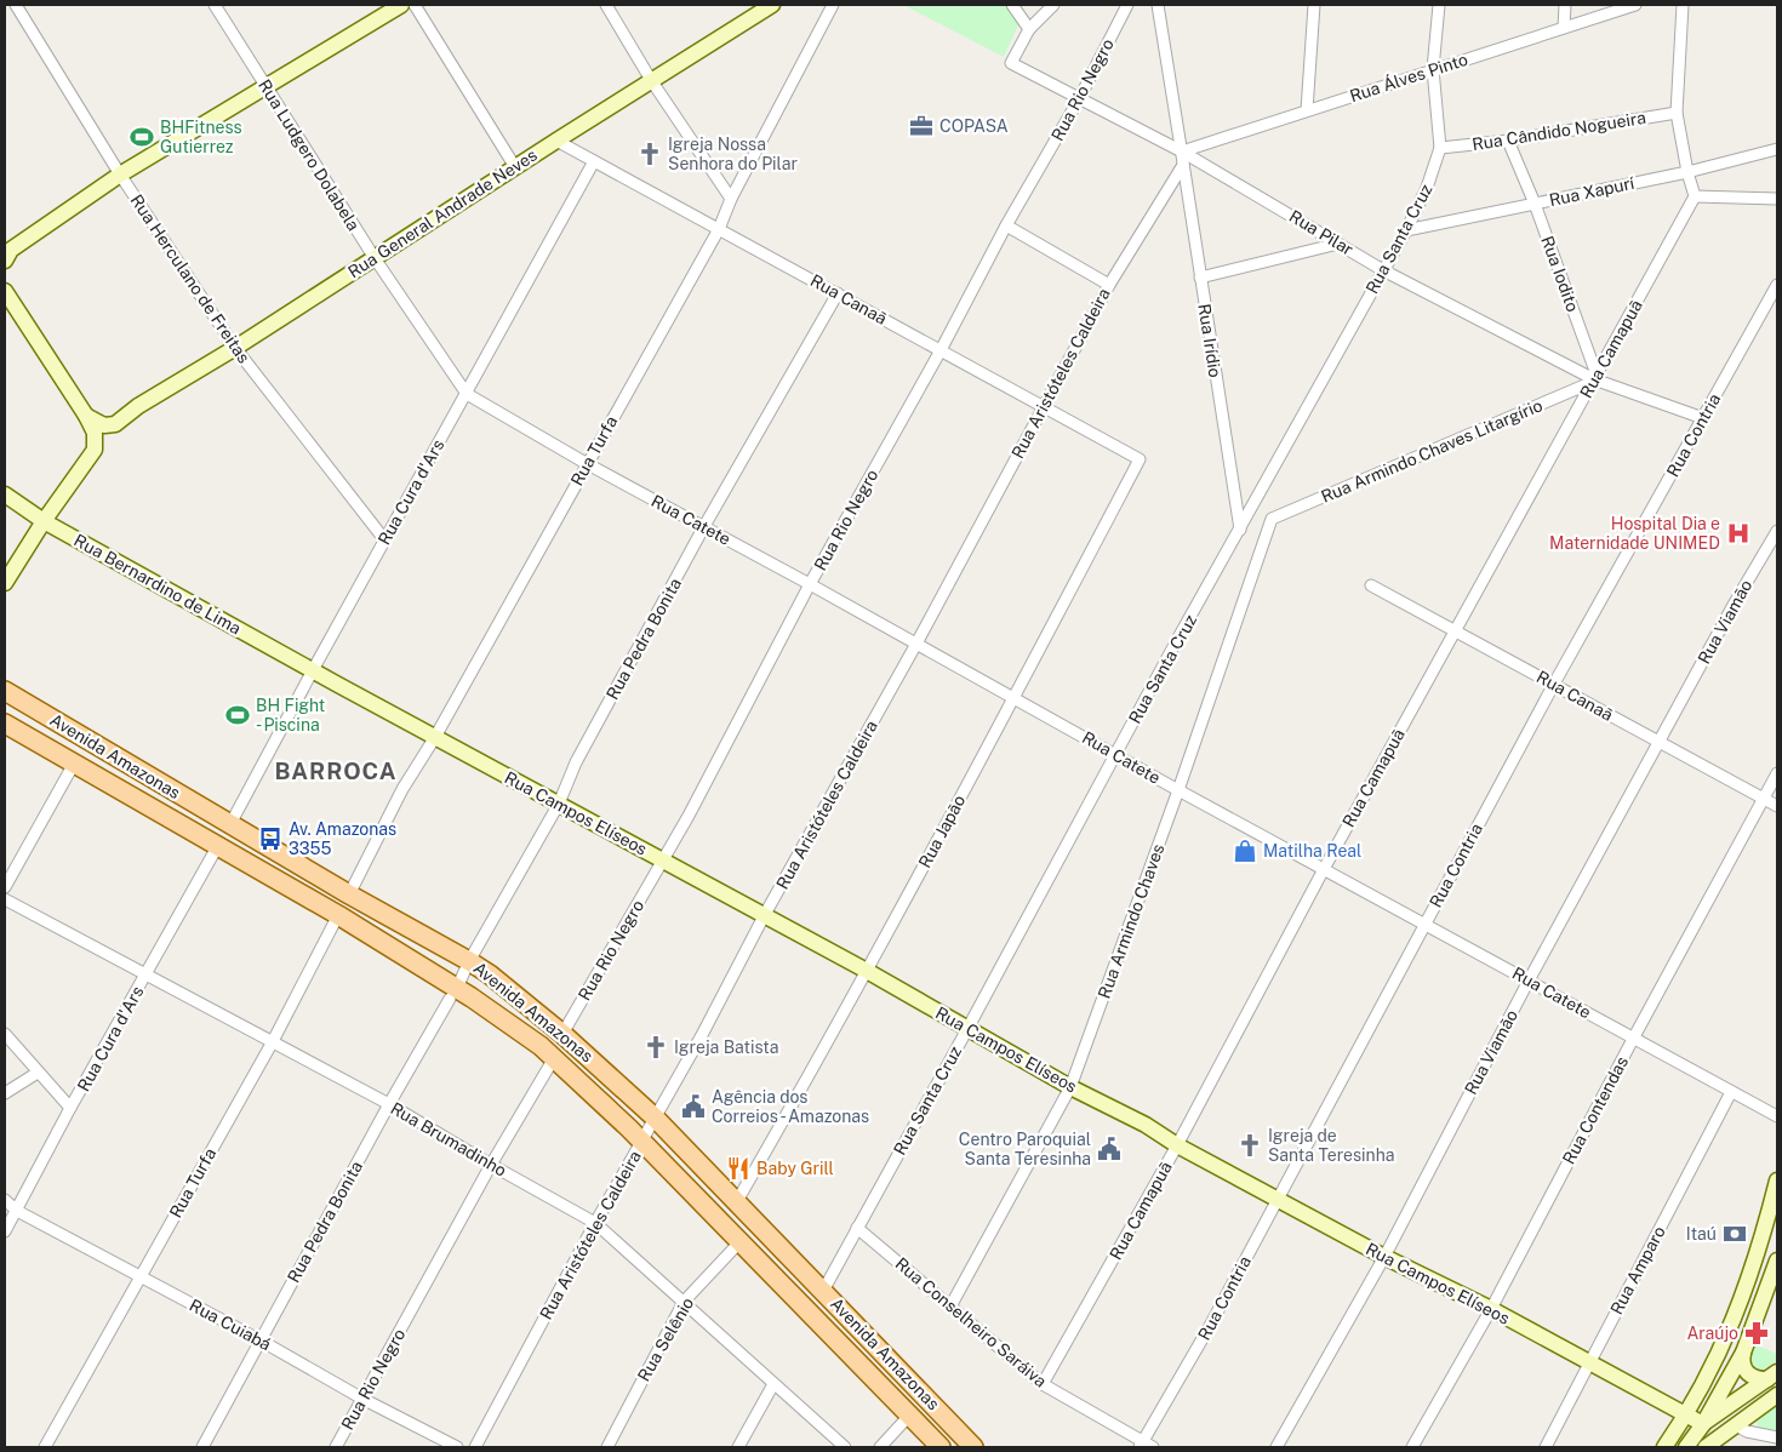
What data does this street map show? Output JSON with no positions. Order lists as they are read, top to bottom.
{
  "streets": {
    "main road": ["Avenida Amazonas"],
    "street": [
      "Rua Álves Pinto",
      "Rua Rio Negro",
      "Rua Cândido Nogueira",
      "Rua Ludgero Dolabela",
      "Rua Xapurí",
      "Rua General Andrade Neves",
      "Rua Pilar",
      "Rua Santa Cruz",
      "Rua Iodito",
      "Rua Herculano de Freitas",
      "Rua Canaã",
      "Rua Irídio",
      "Rua Camapuã",
      "Rua Aristóteles Caldeira",
      "Rua Contria",
      "Rua Turfa",
      "Rua Armindo Chaves Litargírio",
      "Rua Cura d'Ars",
      "Rua Catete",
      "Rua Bernardino de Lima",
      "Rua Viamão",
      "Rua Pedra Bonita",
      "Rua Campos Elíseos",
      "Rua Japão",
      "Rua Armindo Chaves",
      "Rua Contendas",
      "Rua Brumadinho",
      "Rua Amparo",
      "Rua Conselheiro Saráiva",
      "Rua Cuiabá",
      "Rua Selênio"
    ]
  },
  "crossings": [
    ["Rua Álves Pinto", "Rua Pilar"],
    ["Rua Álves Pinto", "Rua Santa Cruz"],
    ["Rua Álves Pinto", "Rua Irídio"],
    ["Rua Rio Negro", "Rua Pilar"],
    ["Rua Rio Negro", "Rua Canaã"],
    ["Rua Rio Negro", "Rua Catete"],
    ["Rua Rio Negro", "Avenida Amazonas"],
    ["Rua Rio Negro", "Rua Campos Elíseos"],
    ["Rua Rio Negro", "Rua Brumadinho"],
    ["Rua Rio Negro", "Rua Cuiabá"],
    ["Rua Cândido Nogueira", "Rua Santa Cruz"],
    ["Rua Cândido Nogueira", "Rua Iodito"],
    ["Rua Ludgero Dolabela", "Rua General Andrade Neves"],
    ["Rua Ludgero Dolabela", "Rua Cura d'Ars"],
    ["Rua Ludgero Dolabela", "Rua Catete"],
    ["Rua Xapurí", "Rua Santa Cruz"],
    ["Rua Xapurí", "Rua Iodito"],
    ["Rua General Andrade Neves", "Rua Herculano de Freitas"],
    ["Rua General Andrade Neves", "Rua Canaã"],
    ["Rua Pilar", "Rua Santa Cruz"],
    ["Rua Pilar", "Rua Iodito"],
    ["Rua Pilar", "Rua Irídio"],
    ["Rua Pilar", "Rua Camapuã"],
    ["Rua Pilar", "Rua Contria"],
    ["Rua Pilar", "Rua Armindo Chaves Litargírio"],
    ["Rua Santa Cruz", "Rua Irídio"],
    ["Rua Santa Cruz", "Rua Catete"],
    ["Rua Santa Cruz", "Avenida Amazonas"],
    ["Rua Santa Cruz", "Rua Campos Elíseos"],
    ["Rua Santa Cruz", "Rua Conselheiro Saráiva"],
    ["Rua Iodito", "Rua Camapuã"],
    ["Rua Iodito", "Rua Armindo Chaves Litargírio"],
    ["Rua Herculano de Freitas", "Rua Cura d'Ars"],
    ["Rua Canaã", "Rua Camapuã"],
    ["Rua Canaã", "Rua Aristóteles Caldeira"],
    ["Rua Canaã", "Rua Contria"],
    ["Rua Canaã", "Rua Turfa"],
    ["Rua Canaã", "Rua Cura d'Ars"],
    ["Rua Canaã", "Rua Viamão"],
    ["Rua Canaã", "Rua Pedra Bonita"],
    ["Rua Canaã", "Rua Japão"],
    ["Rua Canaã", "Rua Contendas"],
    ["Rua Irídio", "Rua Aristóteles Caldeira"],
    ["Rua Camapuã", "Rua Armindo Chaves Litargírio"],
    ["Rua Camapuã", "Rua Catete"],
    ["Rua Camapuã", "Rua Campos Elíseos"],
    ["Rua Camapuã", "Rua Conselheiro Saráiva"],
    ["Rua Aristóteles Caldeira", "Rua Catete"],
    ["Rua Aristóteles Caldeira", "Avenida Amazonas"],
    ["Rua Aristóteles Caldeira", "Rua Campos Elíseos"],
    ["Rua Aristóteles Caldeira", "Rua Brumadinho"],
    ["Rua Contria", "Rua Catete"],
    ["Rua Contria", "Rua Campos Elíseos"],
    ["Rua Contria", "Rua Conselheiro Saráiva"],
    ["Rua Turfa", "Rua Catete"],
    ["Rua Turfa", "Avenida Amazonas"],
    ["Rua Turfa", "Rua Campos Elíseos"],
    ["Rua Turfa", "Rua Brumadinho"],
    ["Rua Turfa", "Rua Cuiabá"],
    ["Rua Armindo Chaves Litargírio", "Rua Armindo Chaves"],
    ["Rua Cura d'Ars", "Rua Catete"],
    ["Rua Cura d'Ars", "Rua Bernardino de Lima"],
    ["Rua Cura d'Ars", "Avenida Amazonas"],
    ["Rua Cura d'Ars", "Rua Campos Elíseos"],
    ["Rua Cura d'Ars", "Rua Brumadinho"],
    ["Rua Cura d'Ars", "Rua Cuiabá"],
    ["Rua Catete", "Rua Viamão"],
    ["Rua Catete", "Rua Pedra Bonita"],
    ["Rua Catete", "Rua Japão"],
    ["Rua Catete", "Rua Armindo Chaves"],
    ["Rua Catete", "Rua Contendas"],
    ["Rua Catete", "Rua Amparo"],
    ["Rua Bernardino de Lima", "Rua Campos Elíseos"],
    ["Rua Viamão", "Rua Campos Elíseos"],
    ["Rua Pedra Bonita", "Avenida Amazonas"],
    ["Rua Pedra Bonita", "Rua Campos Elíseos"],
    ["Rua Pedra Bonita", "Rua Brumadinho"],
    ["Rua Pedra Bonita", "Rua Cuiabá"],
    ["Avenida Amazonas", "Rua Japão"],
    ["Avenida Amazonas", "Rua Selênio"],
    ["Rua Campos Elíseos", "Rua Japão"],
    ["Rua Campos Elíseos", "Rua Armindo Chaves"],
    ["Rua Campos Elíseos", "Rua Contendas"],
    ["Rua Campos Elíseos", "Rua Amparo"],
    ["Rua Armindo Chaves", "Rua Conselheiro Saráiva"],
    ["Rua Brumadinho", "Rua Selênio"]
  ],
  "districts": ["BARROCA"],
  "places": {
    "office": ["COPASA"],
    "sports": ["BHFitness Gutierrez", "BH Fight - Piscina"],
    "church": ["Igreja Nossa Senhora do Pilar", "Igreja Batista", "Igreja de Santa Teresinha"],
    "hospital": ["Hospital Dia e Maternidade UNIMED"],
    "bus stop": ["Av. Amazonas 3355"],
    "shop": ["Matilha Real"],
    "public building": ["Agência dos Correios - Amazonas", "Centro Paroquial Santa Teresinha"],
    "restaurant": ["Baby Grill"],
    "bank": ["Itaú"],
    "pharmacy": ["Araújo"]
  }
}
